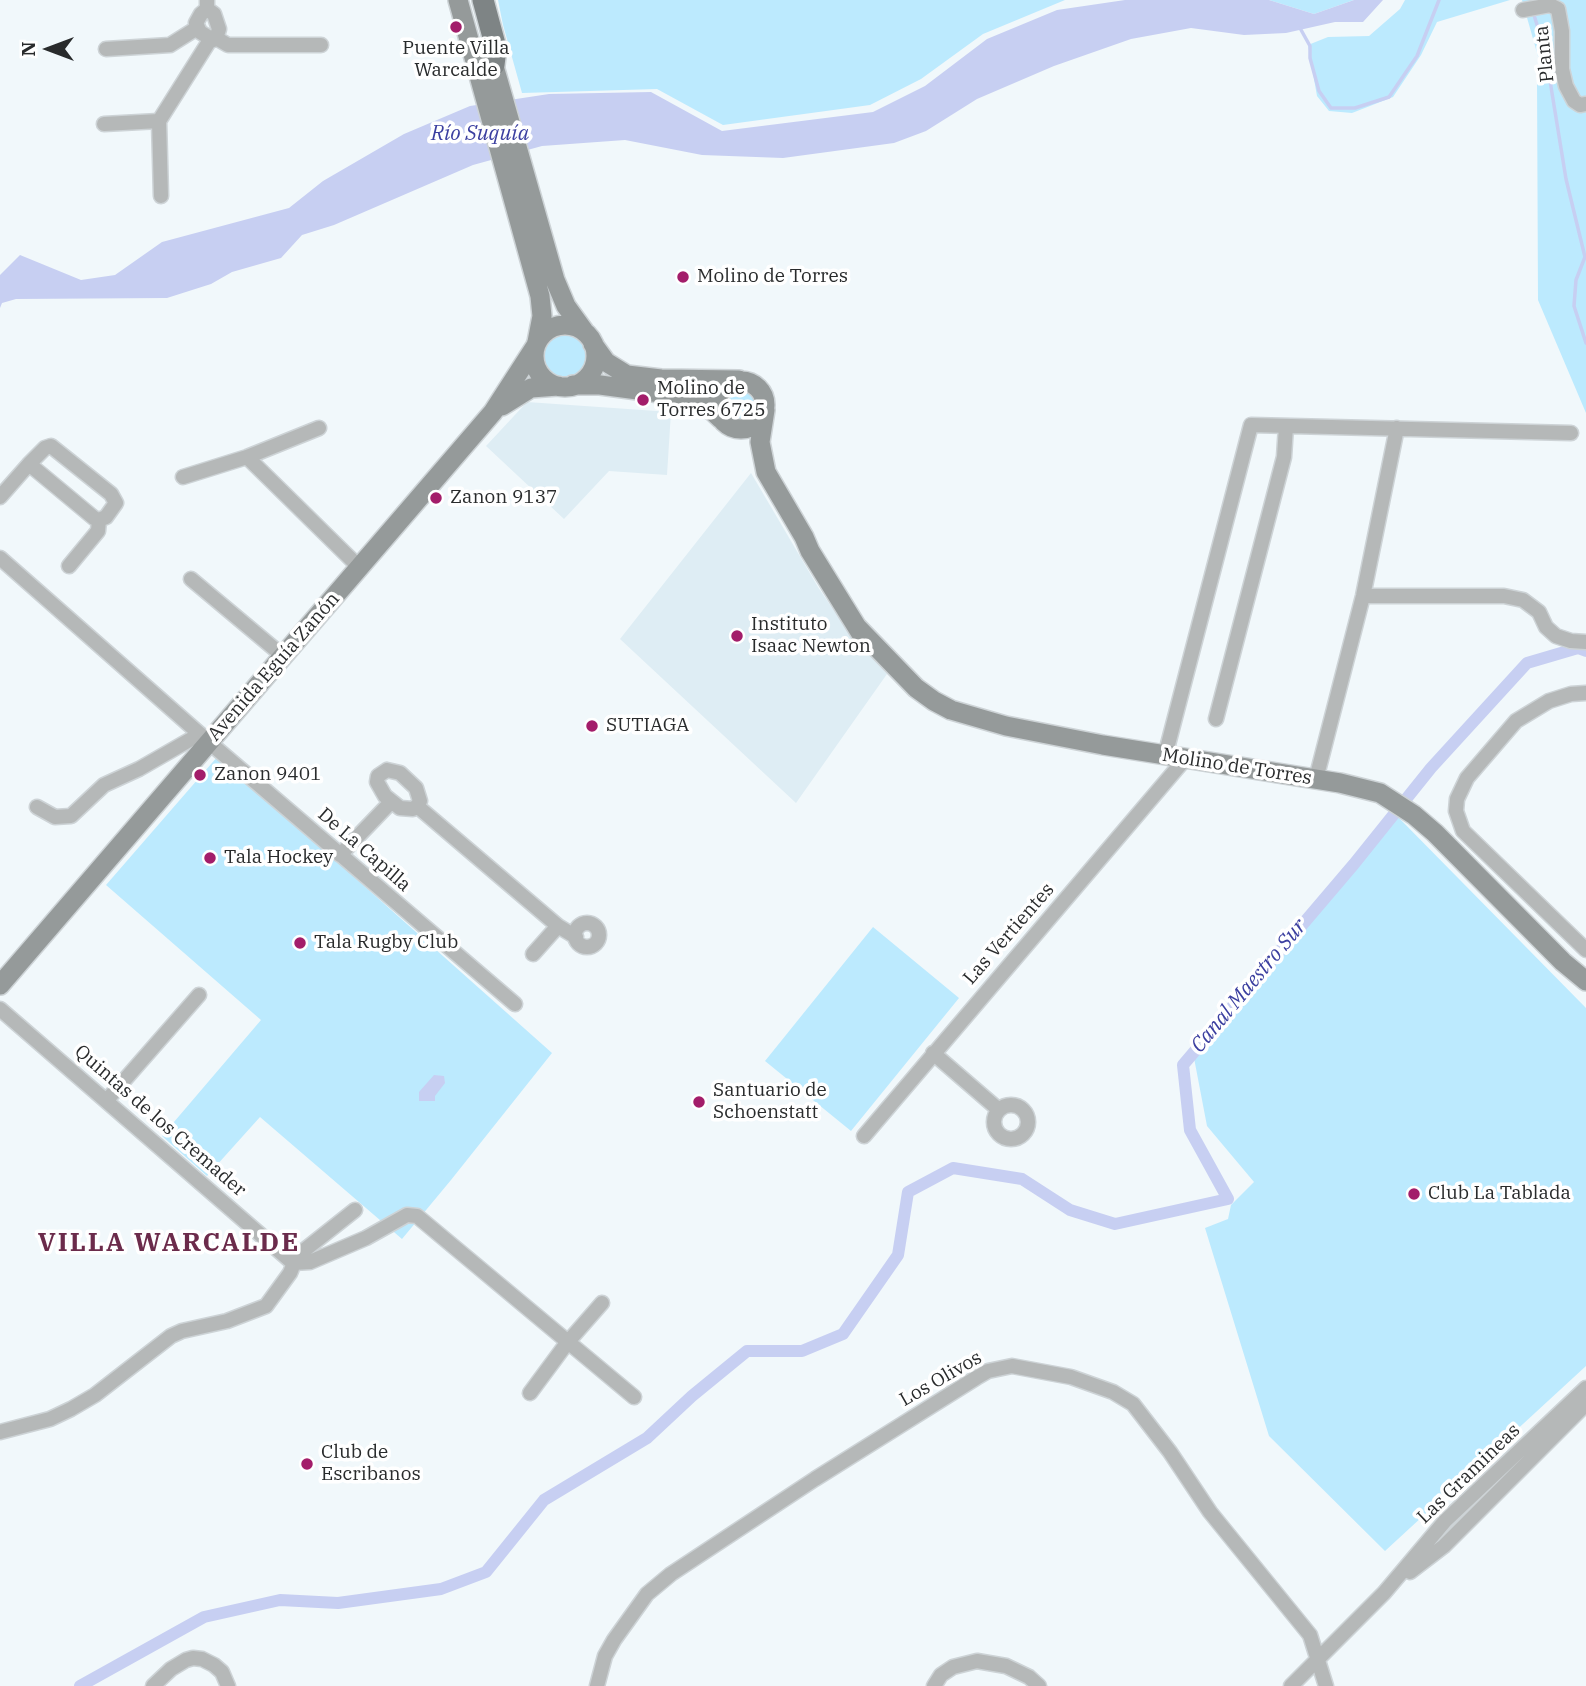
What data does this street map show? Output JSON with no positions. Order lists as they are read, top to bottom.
{
  "streets": {
    "main road": ["Avenida Eguía Zanón", "Molino de Torres"],
    "street": [
      "Planta",
      "De La Capilla",
      "Las Vertientes",
      "Quintas de los Cremader",
      "Los Olivos",
      "Las Gramineas"
    ]
  },
  "crossings": [
    ["Avenida Eguía Zanón", "Molino de Torres"],
    ["Avenida Eguía Zanón", "De La Capilla"],
    ["Molino de Torres", "Las Vertientes"],
    ["Los Olivos", "Las Gramineas"]
  ],
  "districts": ["VILLA WARCALDE"],
  "water": ["Río Suquía", "Canal Maestro Sur"],
  "places": [
    "Puente Villa Warcalde",
    "Molino de Torres",
    "Molino de Torres 6725",
    "Zanon 9137",
    "Instituto Isaac Newton",
    "SUTIAGA",
    "Zanon 9401",
    "Tala Hockey",
    "Tala Rugby Club",
    "Santuario de Schoenstatt",
    "Club La Tablada",
    "Club de Escribanos"
  ],
  "north": "left"
}
